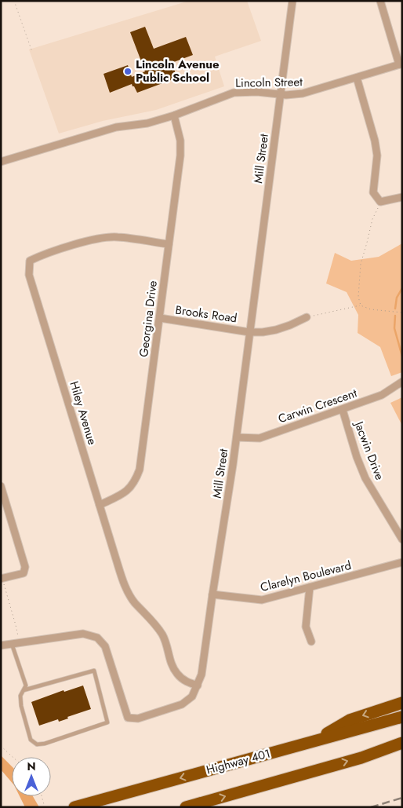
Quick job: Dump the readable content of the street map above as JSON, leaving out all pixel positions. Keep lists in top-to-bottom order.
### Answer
{
  "streets": {
    "highway": ["Highway 401"],
    "street": [
      "Lincoln Street",
      "Mill Street",
      "Brooks Road",
      "Georgina Drive",
      "Carwin Crescent",
      "Hiley Avenue",
      "Jacwin Drive",
      "Clarelyn Boulevard"
    ]
  },
  "crossings": [
    ["Lincoln Street", "Mill Street"],
    ["Lincoln Street", "Georgina Drive"],
    ["Mill Street", "Brooks Road"],
    ["Mill Street", "Carwin Crescent"],
    ["Mill Street", "Hiley Avenue"],
    ["Mill Street", "Clarelyn Boulevard"],
    ["Brooks Road", "Georgina Drive"],
    ["Georgina Drive", "Hiley Avenue"],
    ["Carwin Crescent", "Jacwin Drive"]
  ],
  "places": ["Lincoln Avenue Public School"],
  "north": "top"
}
